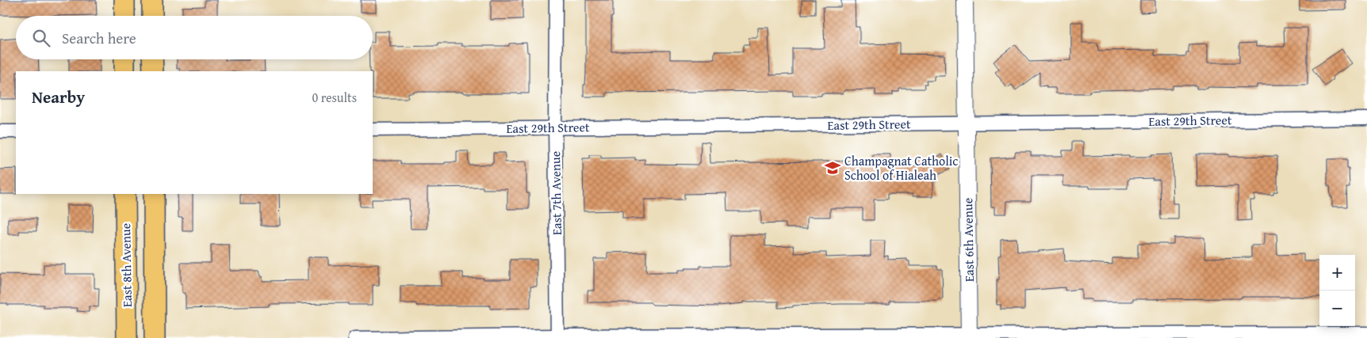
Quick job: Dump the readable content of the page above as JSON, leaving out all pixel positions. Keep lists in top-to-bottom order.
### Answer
{
  "streets": {
    "main road": ["East 8th Avenue"],
    "street": ["East 29th Street", "East 7th Avenue", "East 6th Avenue"]
  },
  "crossings": [
    ["East 29th Street", "East 7th Avenue"],
    ["East 29th Street", "East 6th Avenue"]
  ],
  "places": {
    "school or university": ["Champagnat Catholic School of Hialeah"]
  },
  "page": {
    "search": "Search here",
    "heading": ["Nearby", "0 results"],
    "map_buttons": ["+", "−"]
  }
}
